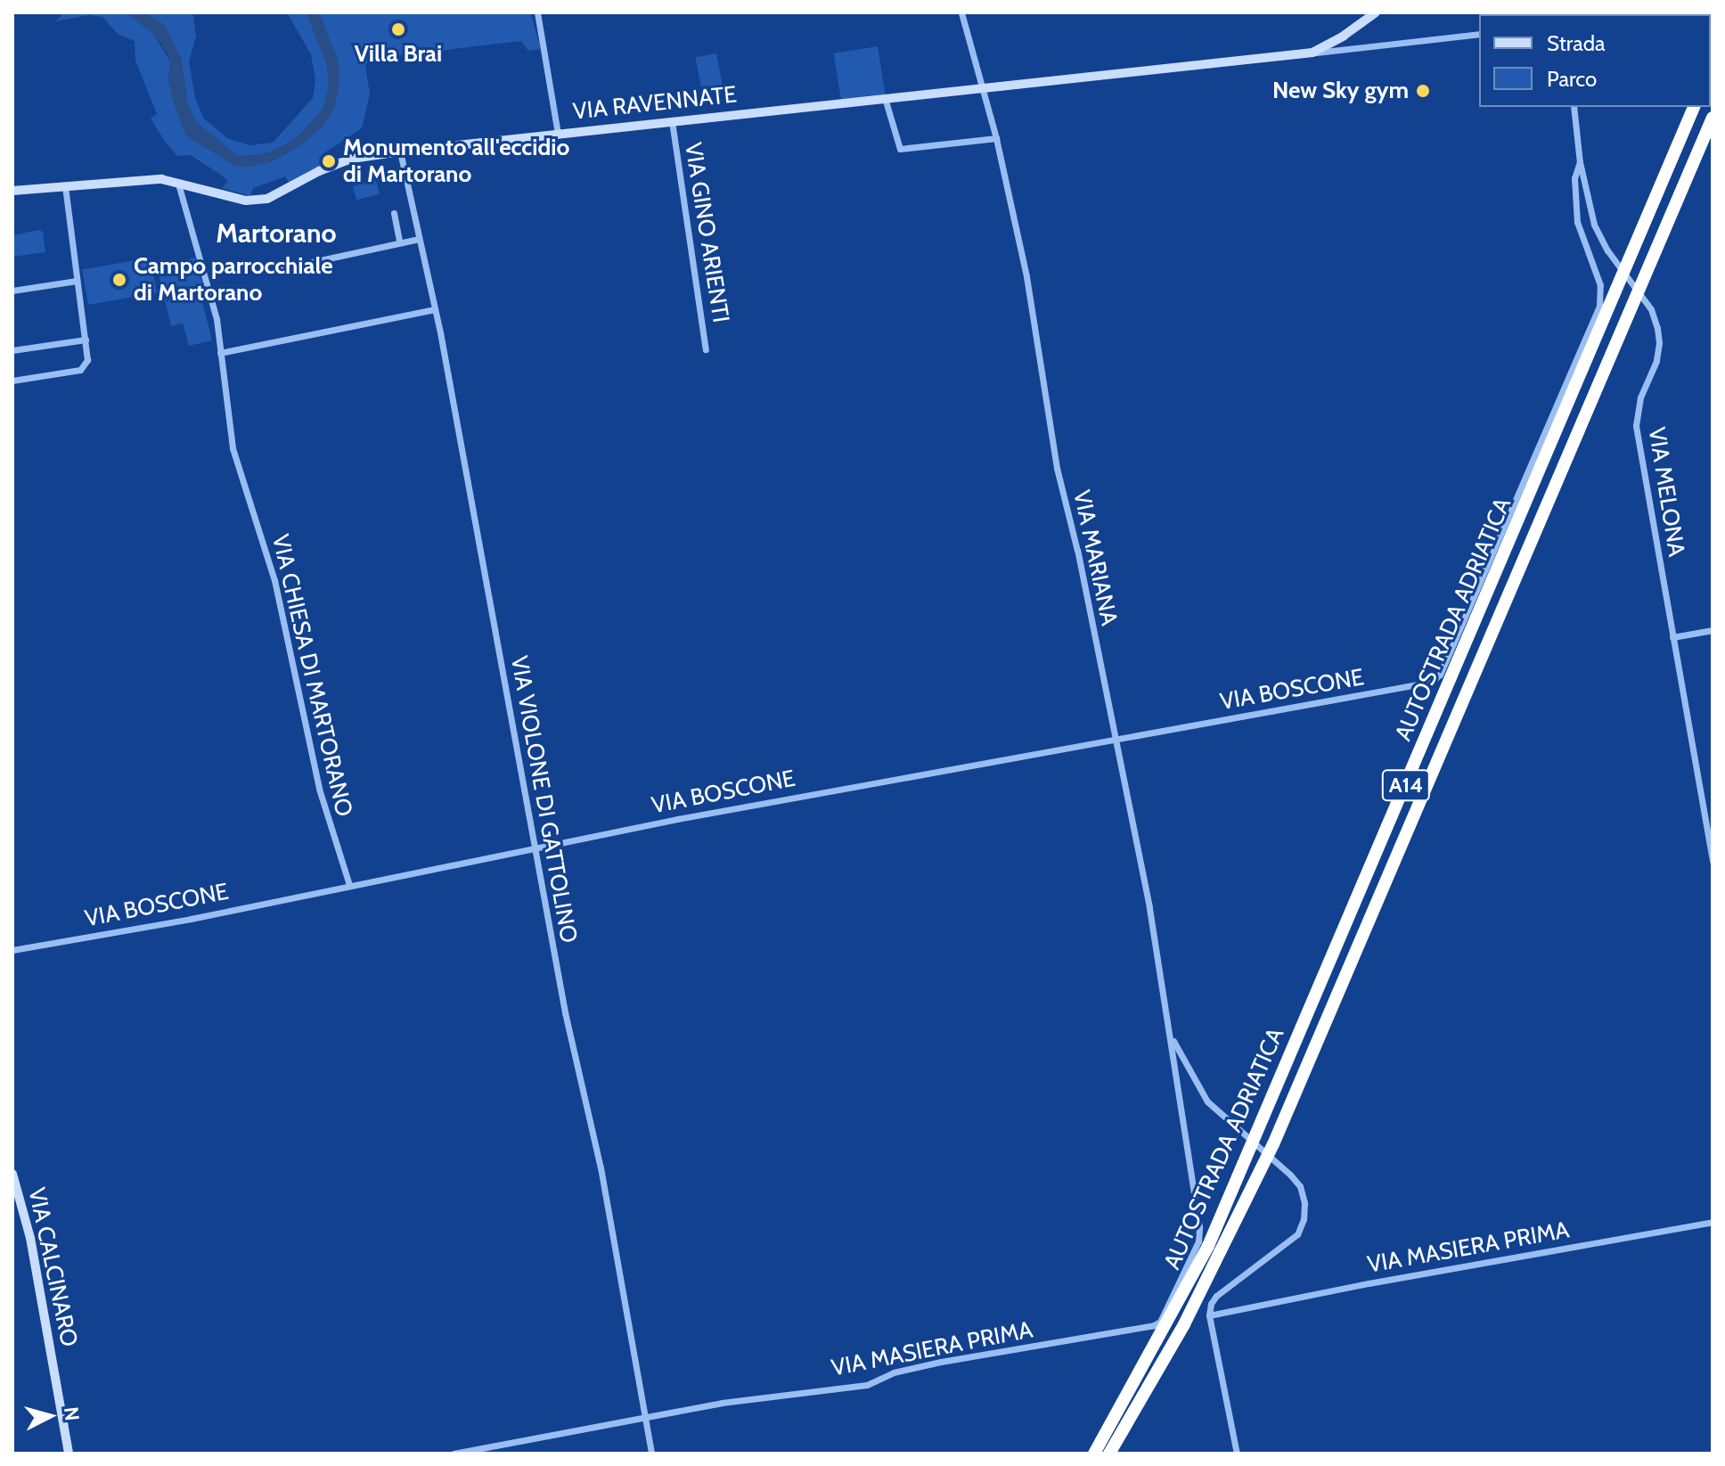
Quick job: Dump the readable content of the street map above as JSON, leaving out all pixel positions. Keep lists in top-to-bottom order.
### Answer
{
  "streets": {
    "highway": ["AUTOSTRADA ADRIATICA", "A14"],
    "main road": ["VIA RAVENNATE", "VIA CALCINARO"],
    "street": [
      "VIA GINO ARIENTI",
      "VIA MELONA",
      "VIA MARIANA",
      "VIA CHIESA DI MARTORANO",
      "VIA BOSCONE",
      "VIA VIOLONE DI GATTOLINO",
      "VIA MASIERA PRIMA"
    ]
  },
  "crossings": [
    ["VIA RAVENNATE", "VIA GINO ARIENTI"],
    ["VIA RAVENNATE", "VIA MARIANA"],
    ["VIA RAVENNATE", "VIA CHIESA DI MARTORANO"],
    ["VIA RAVENNATE", "VIA VIOLONE DI GATTOLINO"],
    ["VIA MELONA", "VIA BOSCONE"],
    ["VIA MARIANA", "VIA BOSCONE"],
    ["VIA MARIANA", "VIA MASIERA PRIMA"],
    ["VIA CHIESA DI MARTORANO", "VIA BOSCONE"],
    ["VIA BOSCONE", "VIA VIOLONE DI GATTOLINO"],
    ["VIA VIOLONE DI GATTOLINO", "VIA MASIERA PRIMA"]
  ],
  "districts": ["Martorano"],
  "places": [
    "Villa Brai",
    "New Sky gym",
    "Monumento all'eccidio di Martorano",
    "Campo parrocchiale di Martorano"
  ],
  "legend": ["Strada", "Parco"],
  "north": "right"
}
